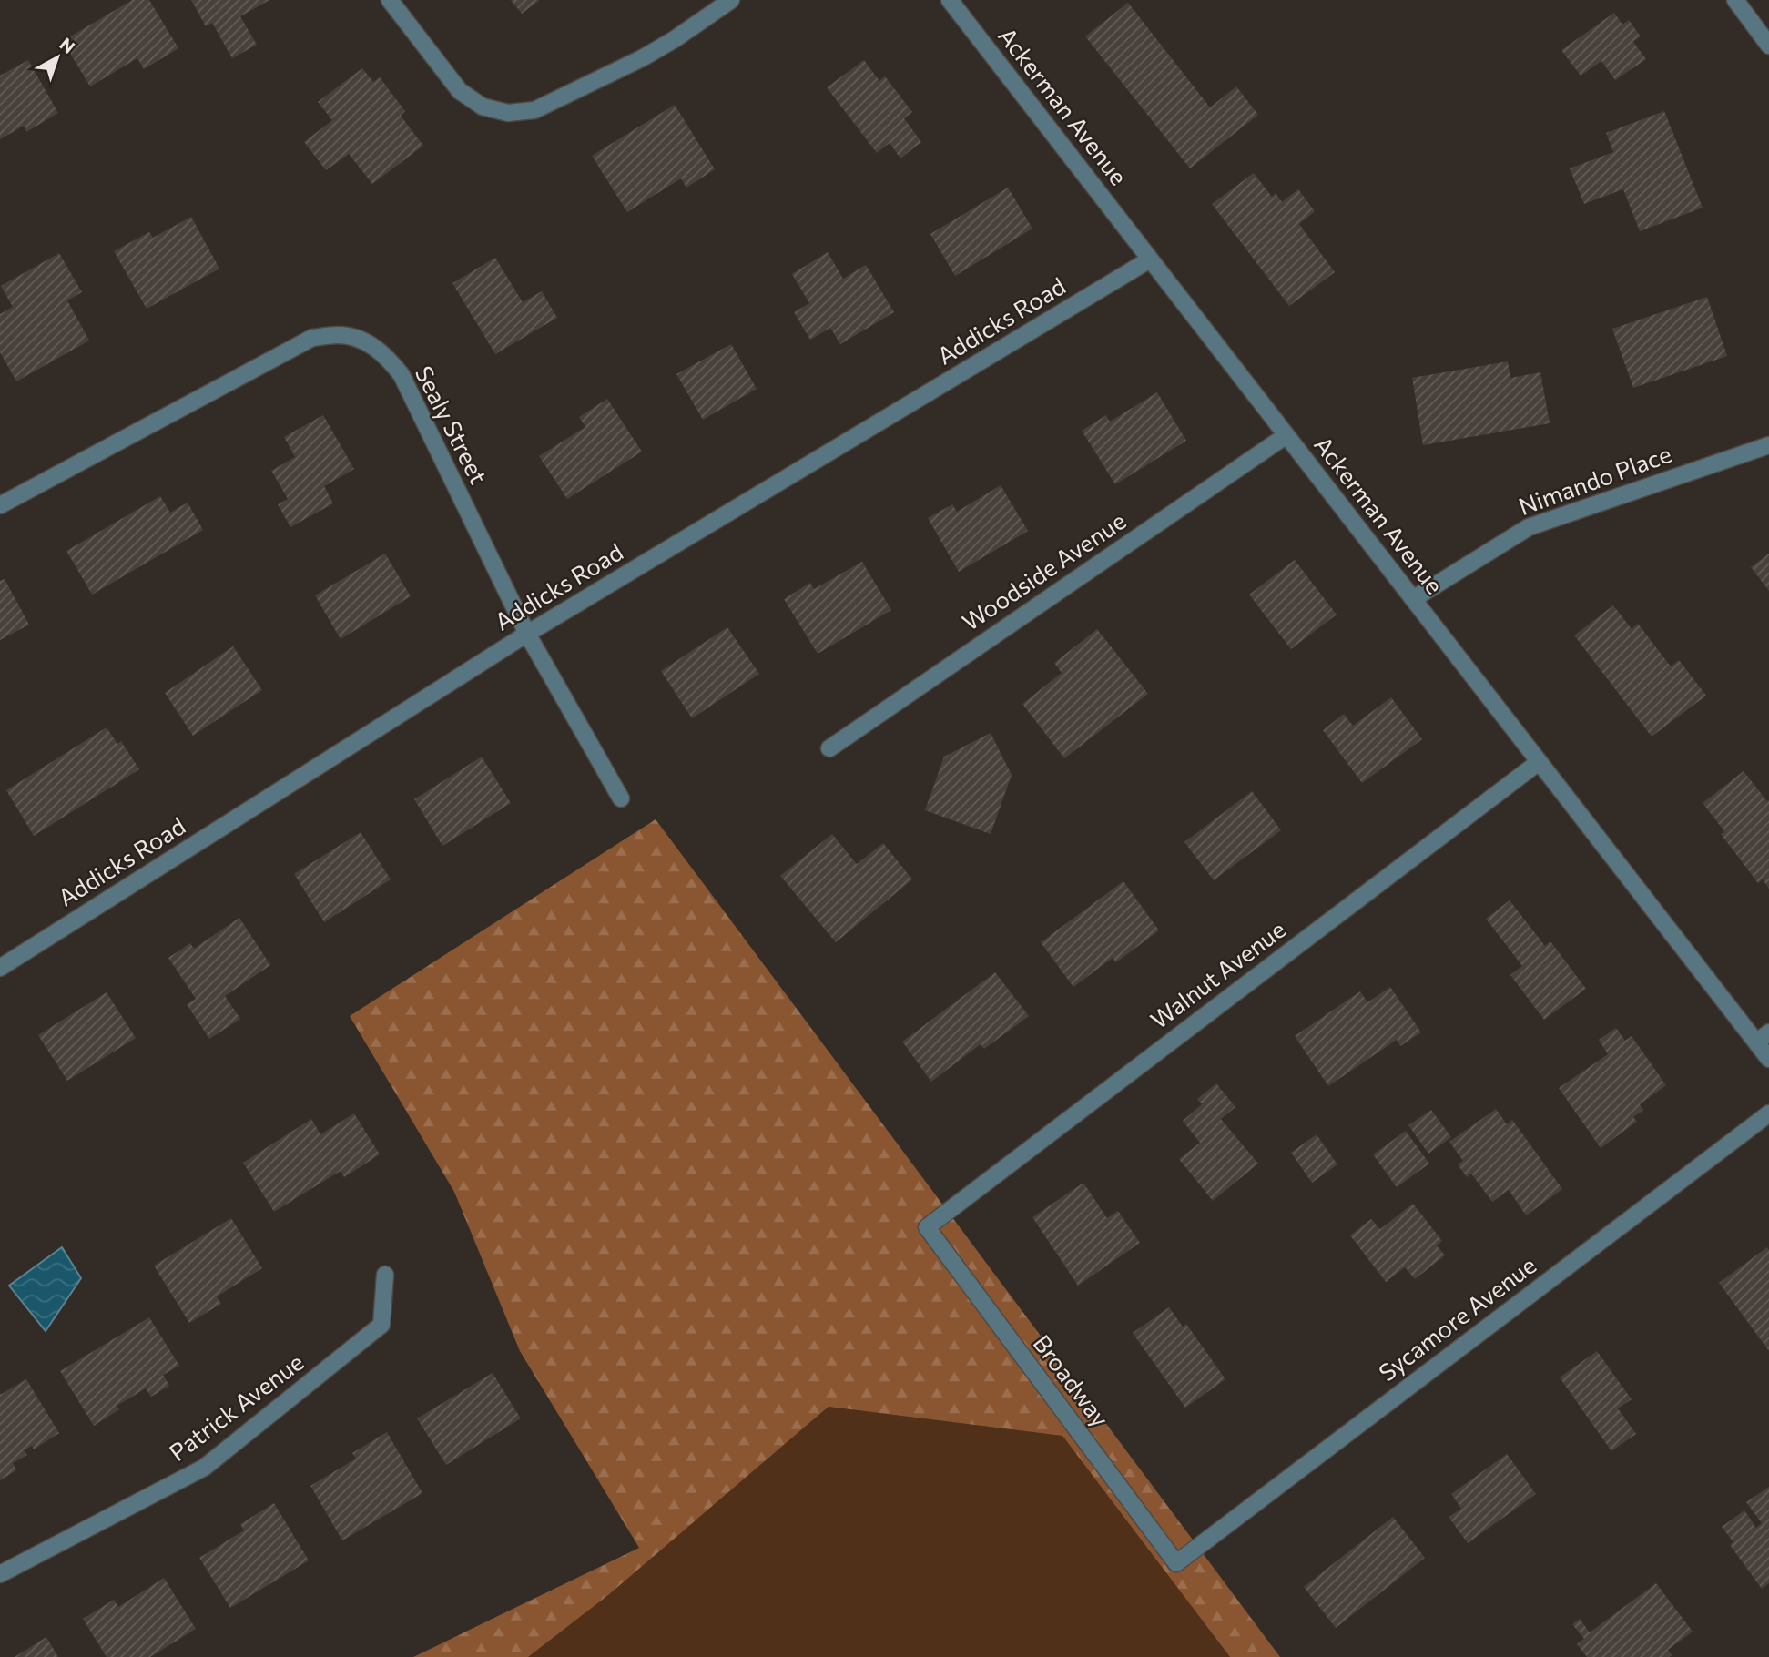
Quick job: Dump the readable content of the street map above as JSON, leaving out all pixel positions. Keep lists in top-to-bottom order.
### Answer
{
  "streets": {
    "street": [
      "Ackerman Avenue",
      "Addicks Road",
      "Sealy Street",
      "Nimando Place",
      "Woodside Avenue",
      "Walnut Avenue",
      "Sycamore Avenue",
      "Broadway",
      "Patrick Avenue"
    ]
  },
  "crossings": [
    ["Ackerman Avenue", "Addicks Road"],
    ["Ackerman Avenue", "Nimando Place"],
    ["Ackerman Avenue", "Woodside Avenue"],
    ["Ackerman Avenue", "Walnut Avenue"],
    ["Addicks Road", "Sealy Street"],
    ["Walnut Avenue", "Broadway"],
    ["Sycamore Avenue", "Broadway"]
  ],
  "north": "top right"
}
